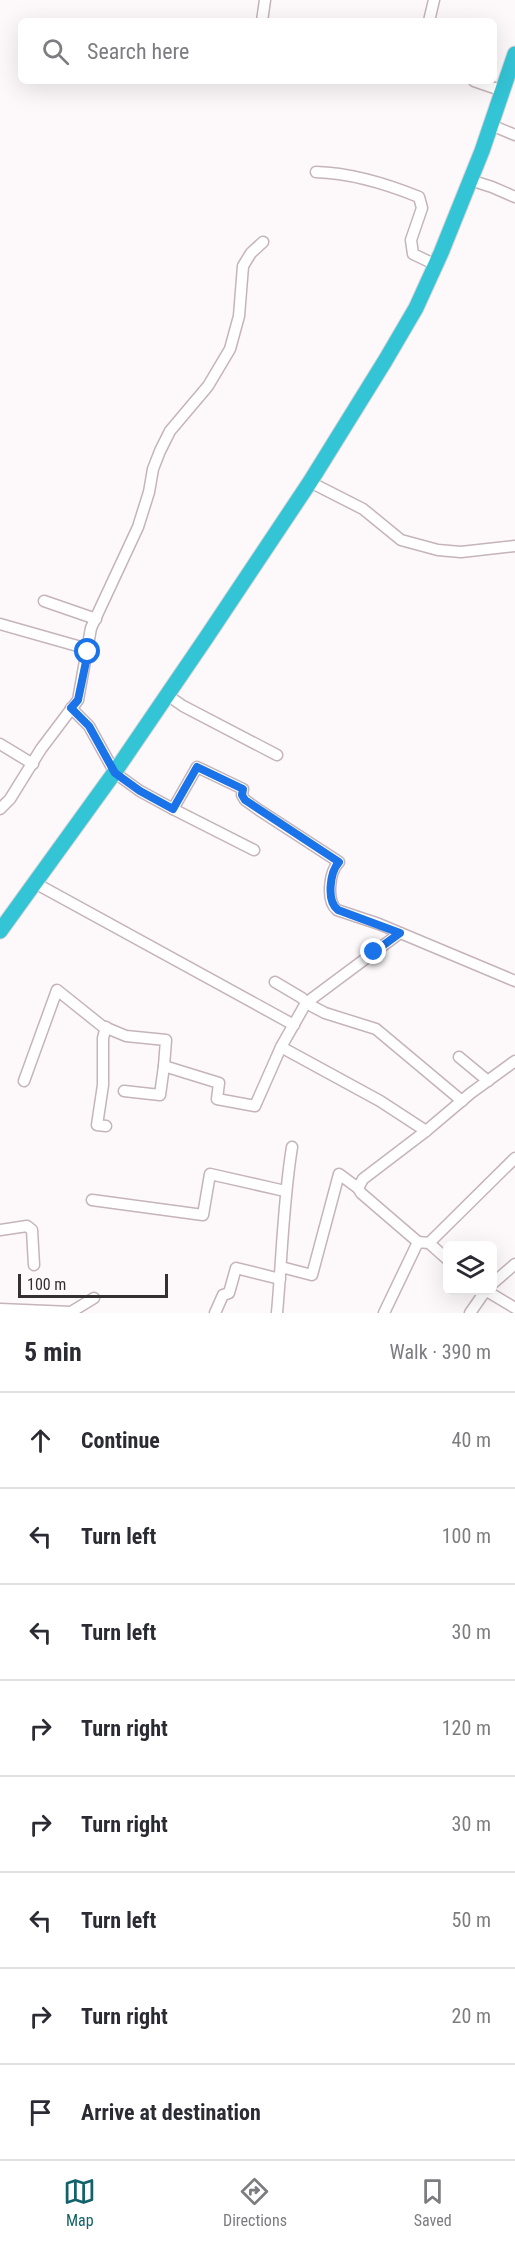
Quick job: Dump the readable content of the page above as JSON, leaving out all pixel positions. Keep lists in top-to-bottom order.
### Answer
{
  "scale_bar": "100 m",
  "page": {
    "search": "Search here",
    "scale": "100 m",
    "heading": ["5 min", "Walk · 390 m"],
    "list": [
      ["Continue", "40 m"],
      ["Turn left", "100 m"],
      ["Turn left", "30 m"],
      ["Turn right", "120 m"],
      ["Turn right", "30 m"],
      ["Turn left", "50 m"],
      ["Turn right", "20 m"],
      "Arrive at destination"
    ],
    "nav": ["Map", "Directions", "Saved"]
  }
}
